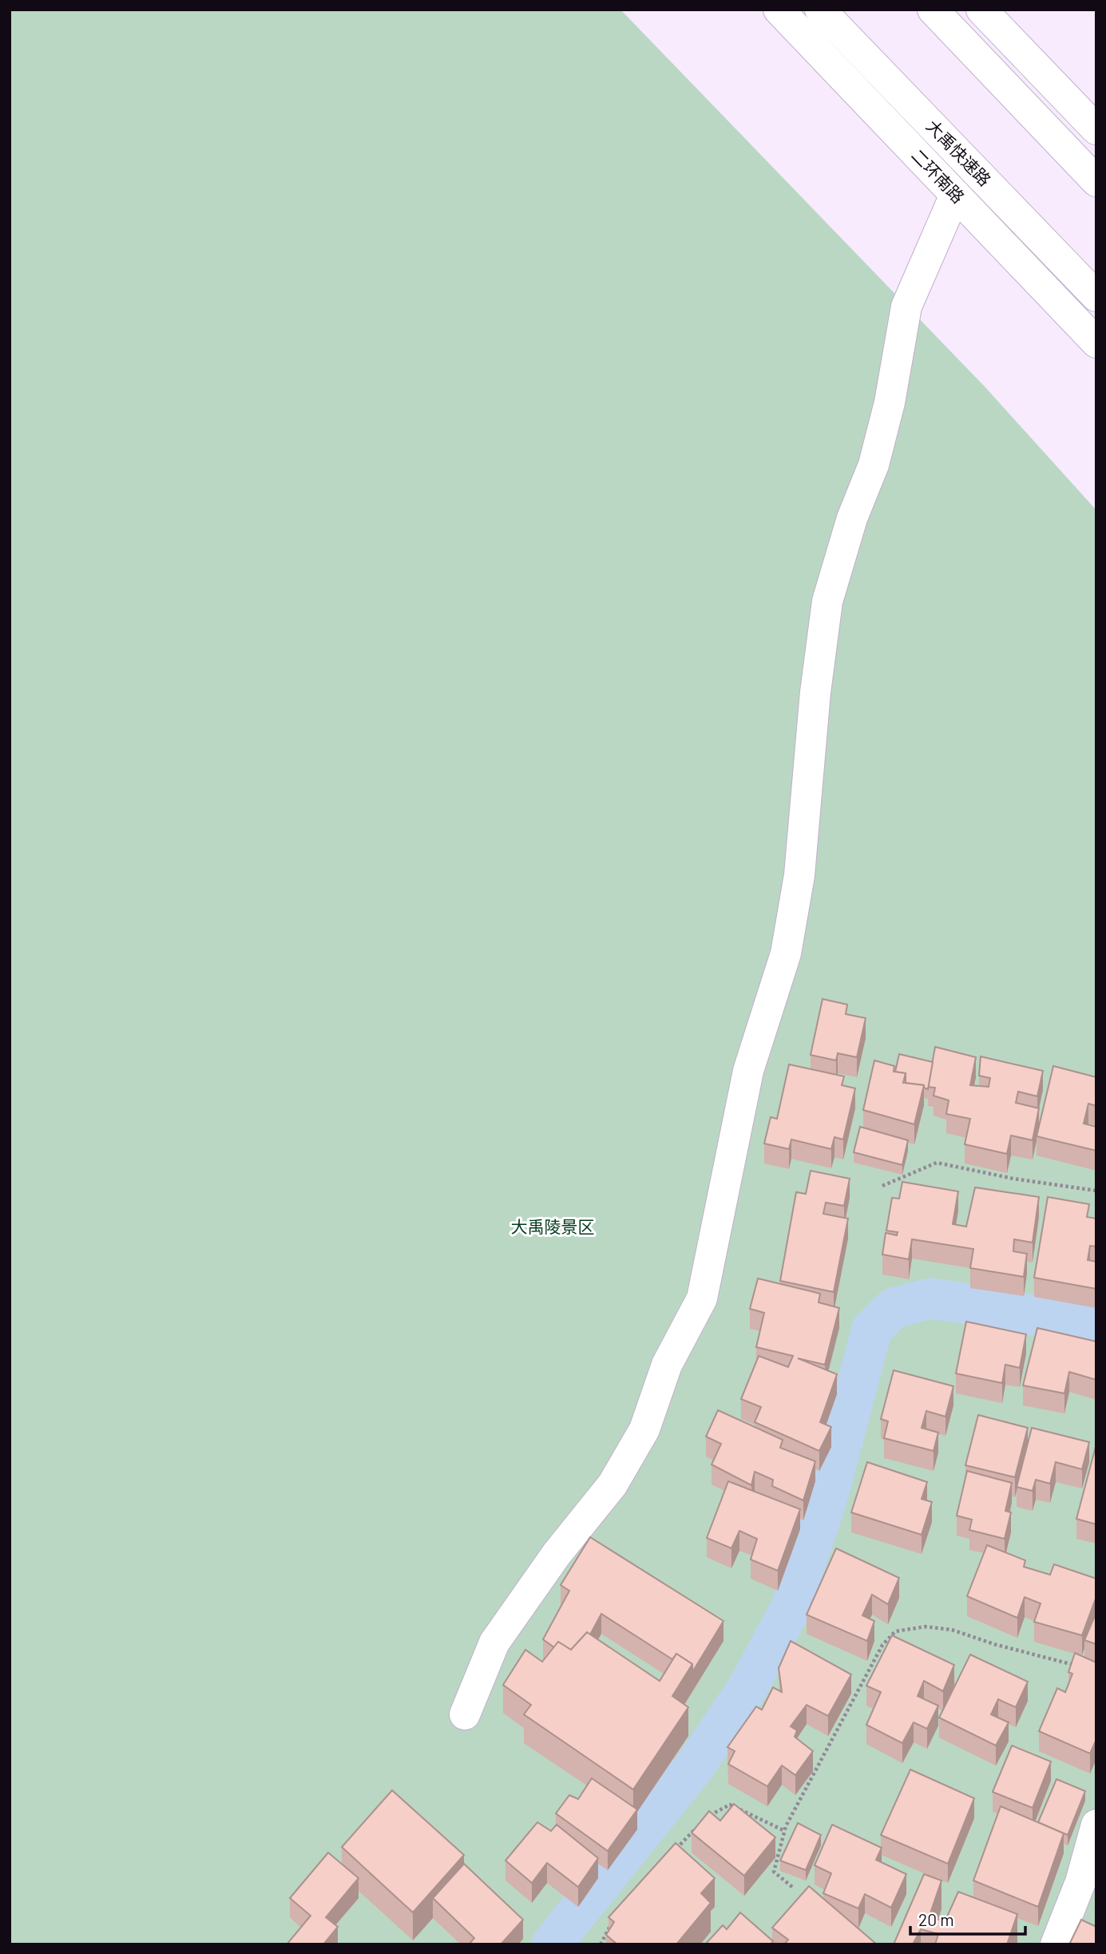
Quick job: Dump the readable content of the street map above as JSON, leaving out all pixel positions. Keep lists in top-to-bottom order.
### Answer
{
  "streets": {
    "main road": ["大禹快速路", "二环南路"]
  },
  "parks": ["大禹陵景区"],
  "scale_bar": "20 m"
}
